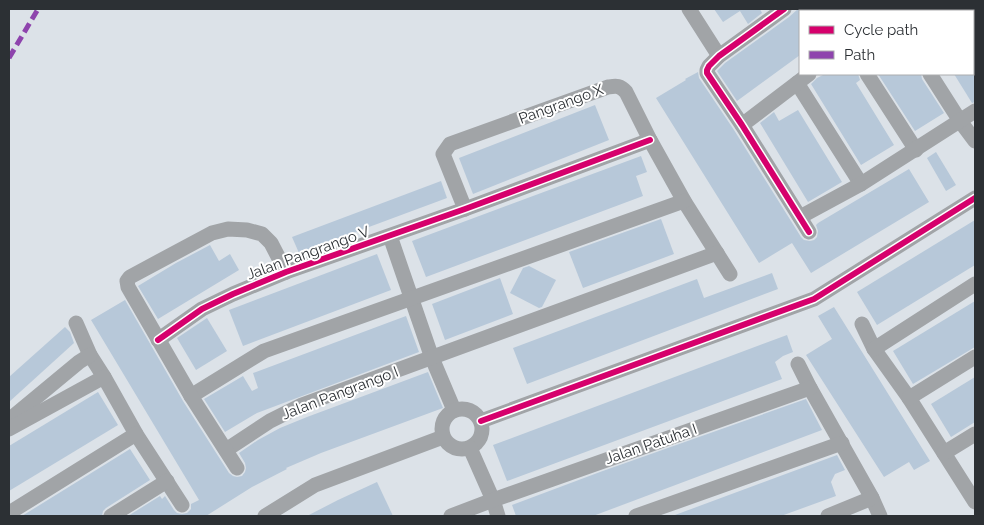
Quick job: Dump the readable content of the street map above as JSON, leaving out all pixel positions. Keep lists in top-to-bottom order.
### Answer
{
  "streets": {
    "street": [
      "Pangrango X",
      "Jalan Pangrango V",
      "Jalan Pangrango I",
      "Jalan Patuha I"
    ]
  },
  "crossings": [
    ["Pangrango X", "Jalan Pangrango V"],
    ["Pangrango X", "Jalan Pangrango I"]
  ],
  "legend": ["Cycle path", "Path"]
}
